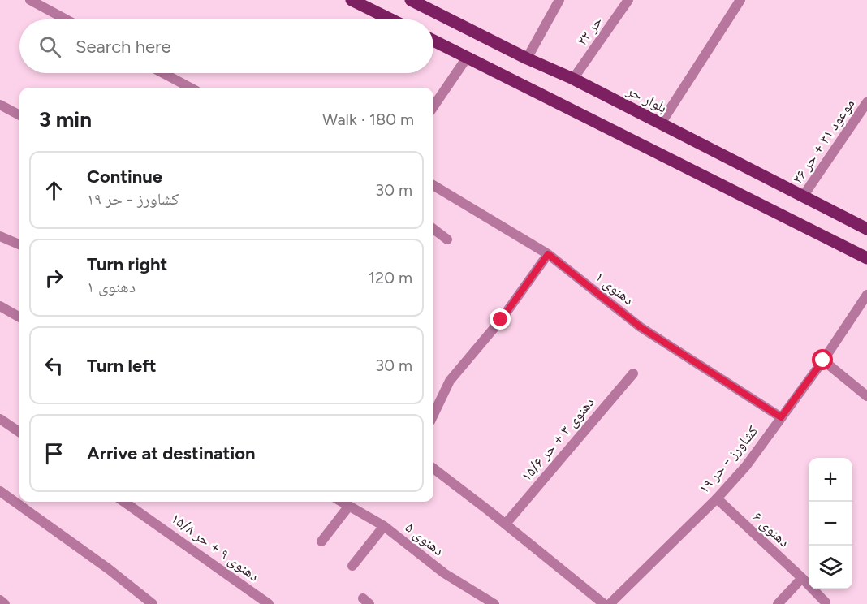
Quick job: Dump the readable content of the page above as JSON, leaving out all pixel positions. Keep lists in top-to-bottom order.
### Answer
{
  "streets": {
    "main road": ["بلوار حر"],
    "street": [
      "حر ۲۲",
      "موعود ۳۱ + حر ۲۶",
      "دهنوی ۱",
      "دهنوی ۳ + حر ۱۵/۶",
      "کشاورز - حر ۱۹",
      "دهنوی ۶",
      "دهنوی ۵",
      "دهنوی ۹ + حر ۱۵/۸"
    ]
  },
  "crossings": [
    ["حر ۲۲", "بلوار حر"],
    ["بلوار حر", "موعود ۳۱ + حر ۲۶"],
    ["دهنوی ۱", "کشاورز - حر ۱۹"],
    ["کشاورز - حر ۱۹", "دهنوی ۶"]
  ],
  "page": {
    "search": "Search here",
    "heading": ["3 min", "Walk · 180 m"],
    "list": [
      ["Continue", "کشاورز - حر ۱۹", "30 m"],
      ["Turn right", "دهنوی ۱", "120 m"],
      ["Turn left", "30 m"],
      "Arrive at destination"
    ],
    "map_buttons": ["+", "−"]
  }
}
